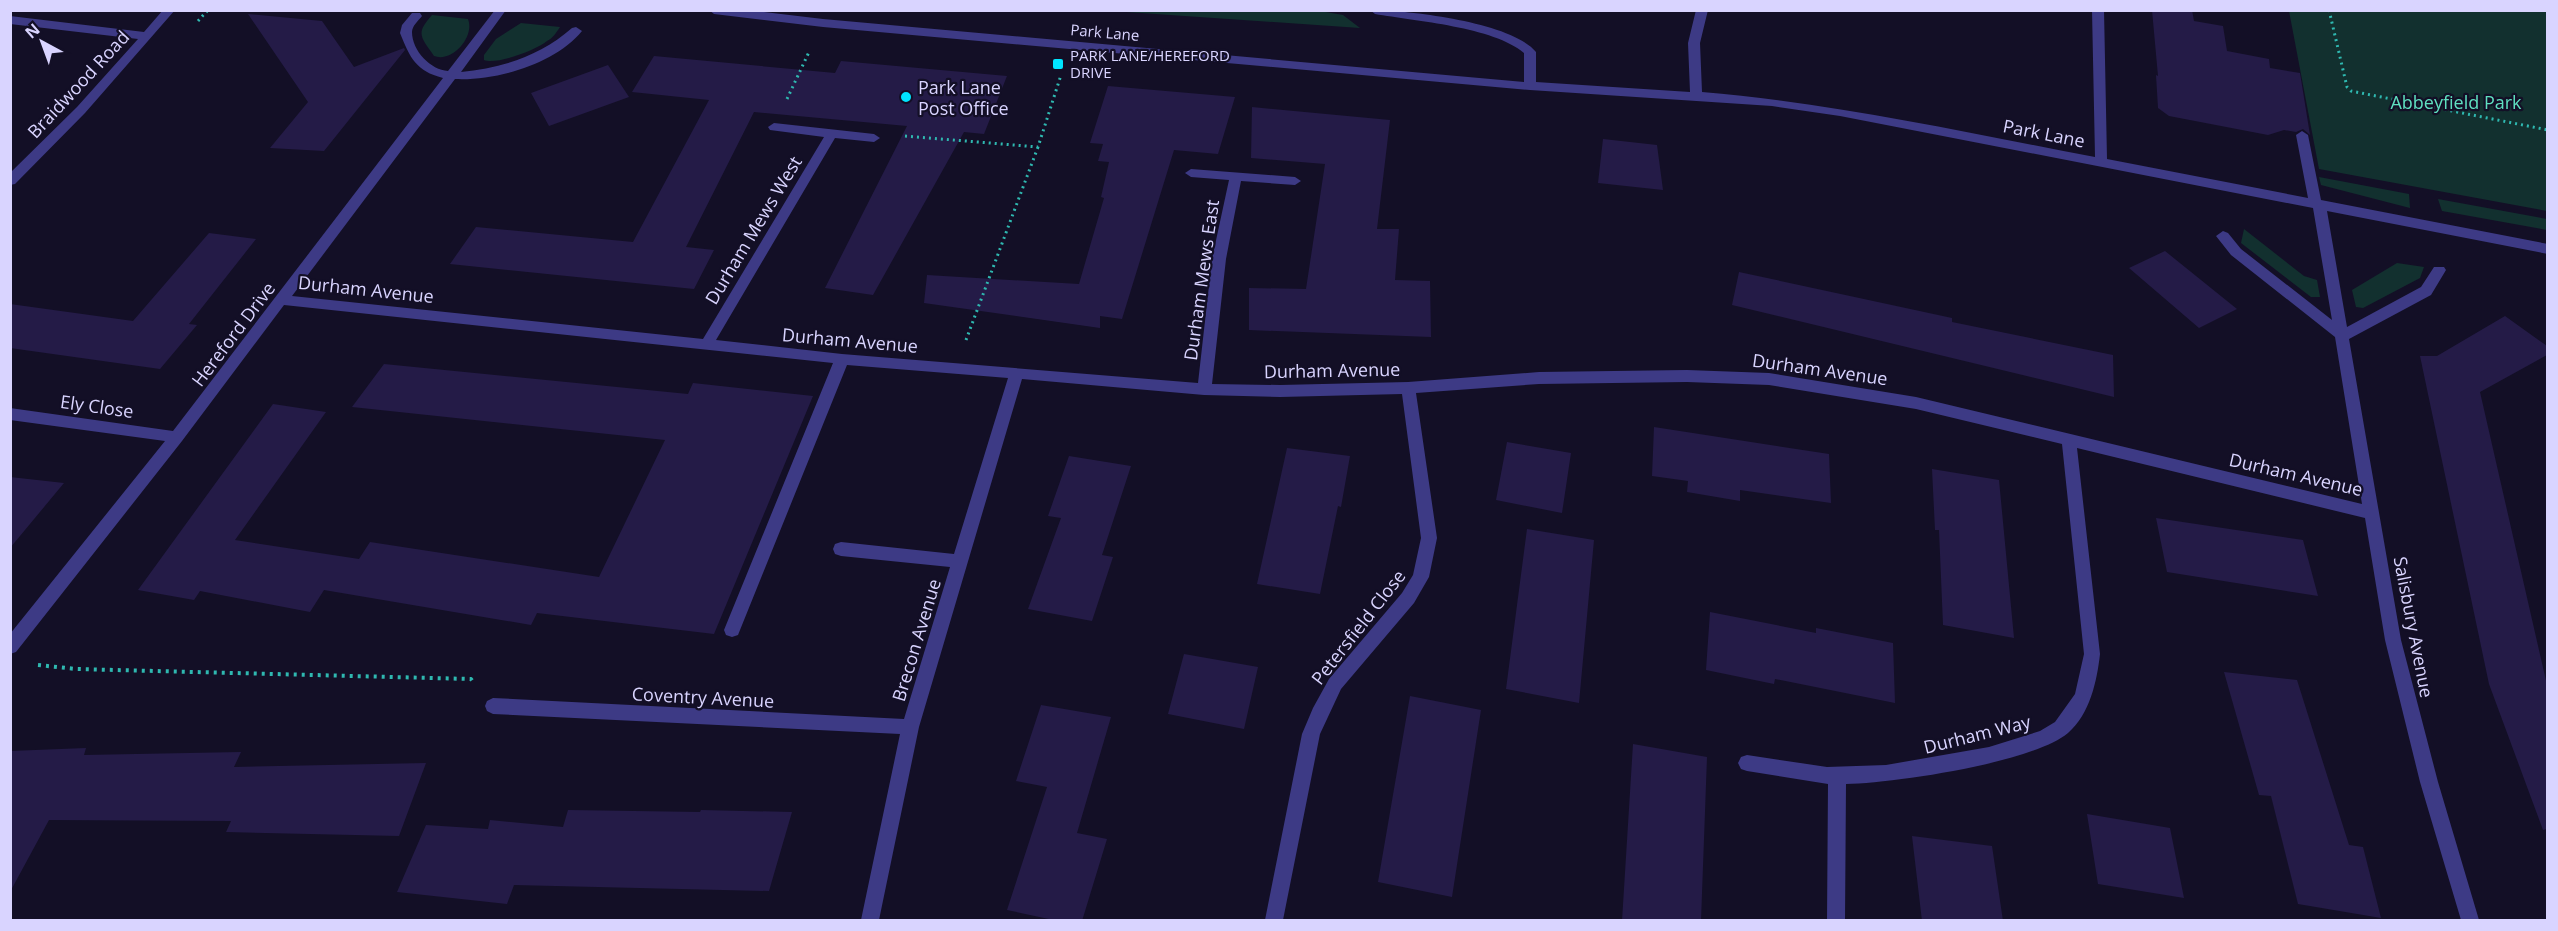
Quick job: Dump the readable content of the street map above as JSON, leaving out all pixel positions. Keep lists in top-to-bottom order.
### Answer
{
  "streets": {
    "street": [
      "Park Lane",
      "Braidwood Road",
      "Durham Mews West",
      "Durham Mews East",
      "Durham Avenue",
      "Hereford Drive",
      "Ely Close",
      "Petersfield Close",
      "Salisbury Avenue",
      "Brecon Avenue",
      "Coventry Avenue",
      "Durham Way"
    ]
  },
  "crossings": [
    ["Park Lane", "Salisbury Avenue"],
    ["Durham Mews West", "Durham Avenue"],
    ["Durham Mews East", "Durham Avenue"],
    ["Durham Avenue", "Hereford Drive"],
    ["Durham Avenue", "Petersfield Close"],
    ["Durham Avenue", "Salisbury Avenue"],
    ["Durham Avenue", "Brecon Avenue"],
    ["Durham Avenue", "Durham Way"],
    ["Hereford Drive", "Ely Close"],
    ["Brecon Avenue", "Coventry Avenue"]
  ],
  "parks": ["Abbeyfield Park"],
  "places": {
    "transit": ["PARK LANE/HEREFORD DRIVE"],
    "other": ["Park Lane Post Office"]
  },
  "north": "top left"
}
